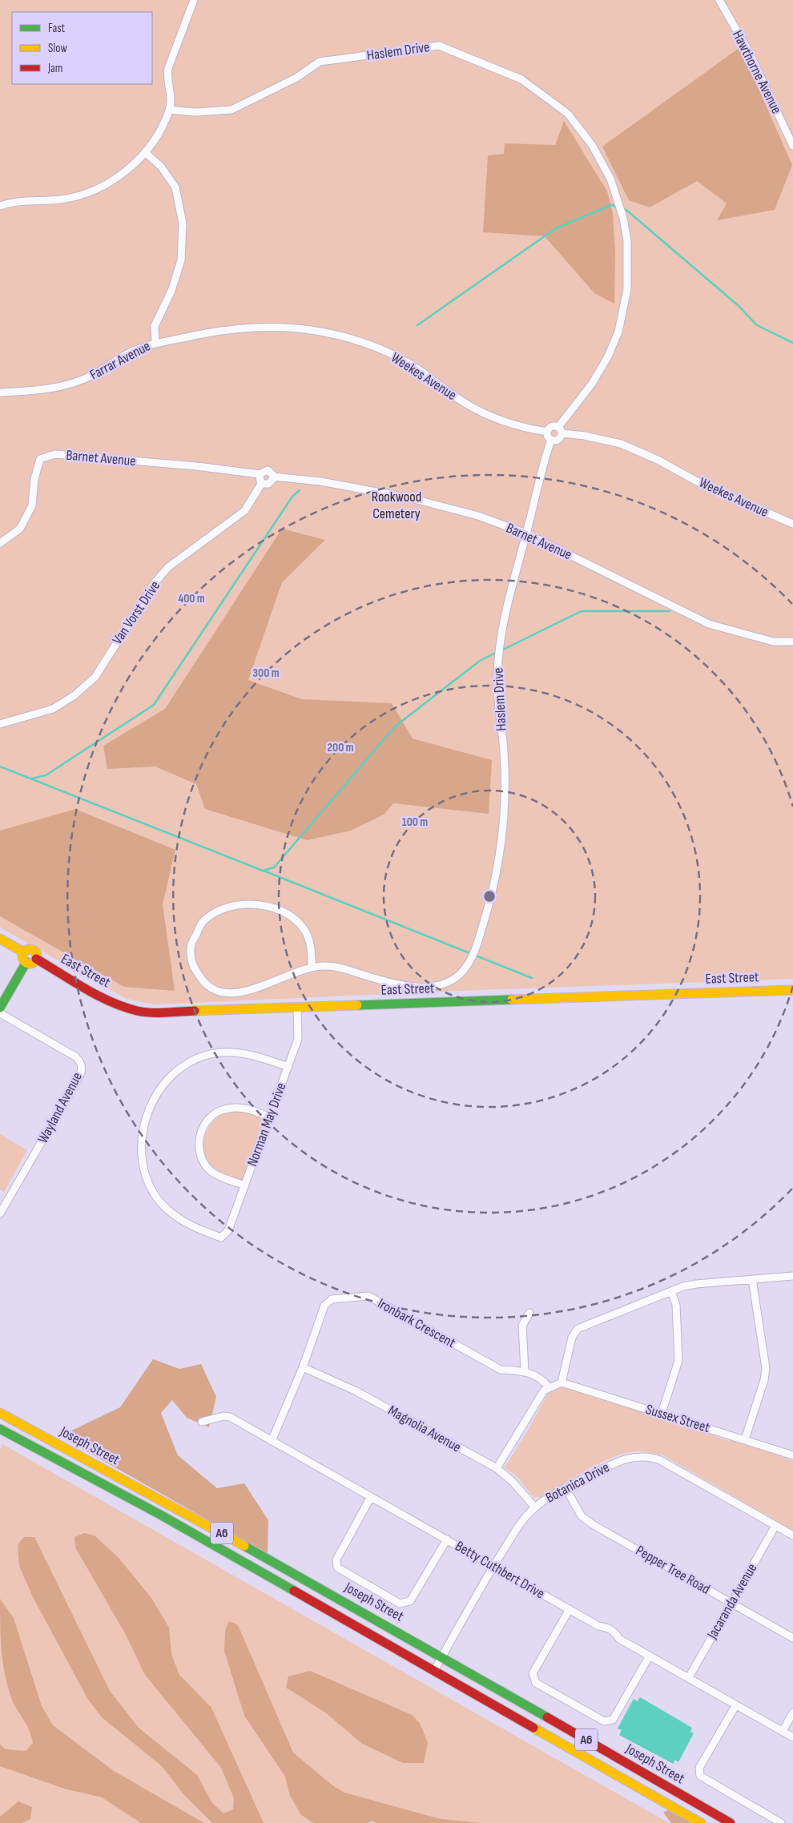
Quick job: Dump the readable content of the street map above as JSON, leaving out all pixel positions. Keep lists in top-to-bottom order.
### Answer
{
  "streets": {
    "main road": ["East Street", "Joseph Street", "A6"],
    "street": [
      "Haslem Drive",
      "Hawthorne Avenue",
      "Farrar Avenue",
      "Weekes Avenue",
      "Barnet Avenue",
      "Van Vorst Drive",
      "Wayland Avenue",
      "Norman May Drive",
      "Ironbark Crescent",
      "Sussex Street",
      "Magnolia Avenue",
      "Botanica Drive",
      "Betty Cuthbert Drive",
      "Pepper Tree Road",
      "Jacaranda Avenue"
    ]
  },
  "crossings": [
    ["Haslem Drive", "Weekes Avenue"],
    ["Haslem Drive", "Barnet Avenue"],
    ["Farrar Avenue", "Weekes Avenue"],
    ["Barnet Avenue", "Van Vorst Drive"],
    ["East Street", "Norman May Drive"],
    ["Ironbark Crescent", "Magnolia Avenue"],
    ["Ironbark Crescent", "Betty Cuthbert Drive"],
    ["Magnolia Avenue", "Botanica Drive"],
    ["Joseph Street", "Botanica Drive"],
    ["Botanica Drive", "Betty Cuthbert Drive"],
    ["Botanica Drive", "Pepper Tree Road"],
    ["Botanica Drive", "Jacaranda Avenue"],
    ["Betty Cuthbert Drive", "Jacaranda Avenue"],
    ["Pepper Tree Road", "Jacaranda Avenue"]
  ],
  "parks": ["Rookwood Cemetery"],
  "legend": ["Fast", "Slow", "Jam"],
  "rings": [
    "400 m",
    "300 m",
    "200 m",
    "100 m"
  ]
}
